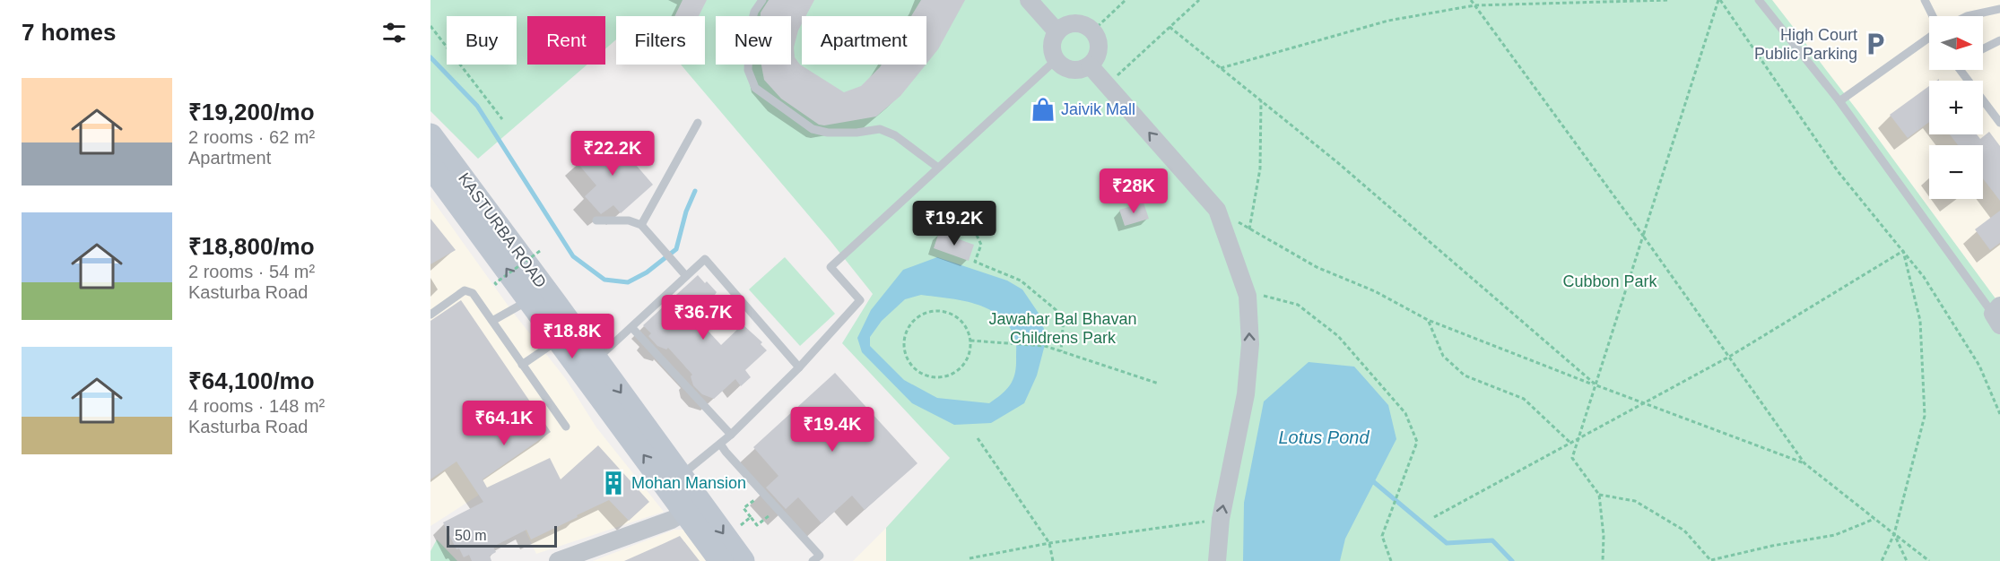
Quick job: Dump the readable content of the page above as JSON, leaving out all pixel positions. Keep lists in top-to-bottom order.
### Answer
{
  "streets": {
    "main road": ["KASTURBA ROAD"]
  },
  "water": ["Lotus Pond"],
  "parks": ["Cubbon Park", "Jawahar Bal Bhavan Childrens Park"],
  "places": {
    "parking": ["High Court Public Parking"],
    "shop": ["Jaivik Mall"],
    "building": ["Mohan Mansion"]
  },
  "scale_bar": "50 m",
  "north": "right",
  "page": {
    "heading": "7 homes",
    "map_buttons": ["+", "−"],
    "chip": [
      "Buy",
      "Rent",
      "Filters",
      "New",
      "Apartment"
    ],
    "list": [
      {
        "name": "₹19,200/mo",
        "note": "2 rooms · 62 m² · Apartment"
      },
      {
        "name": "₹18,800/mo",
        "note": "2 rooms · 54 m² · Kasturba Road"
      },
      {
        "name": "₹64,100/mo",
        "note": "4 rooms · 148 m² · Kasturba Road"
      }
    ],
    "price": [
      "₹22.2K",
      "₹28K",
      "₹19.2K",
      "₹36.7K",
      "₹18.8K",
      "₹64.1K",
      "₹19.4K"
    ],
    "scale": "50 m"
  }
}
